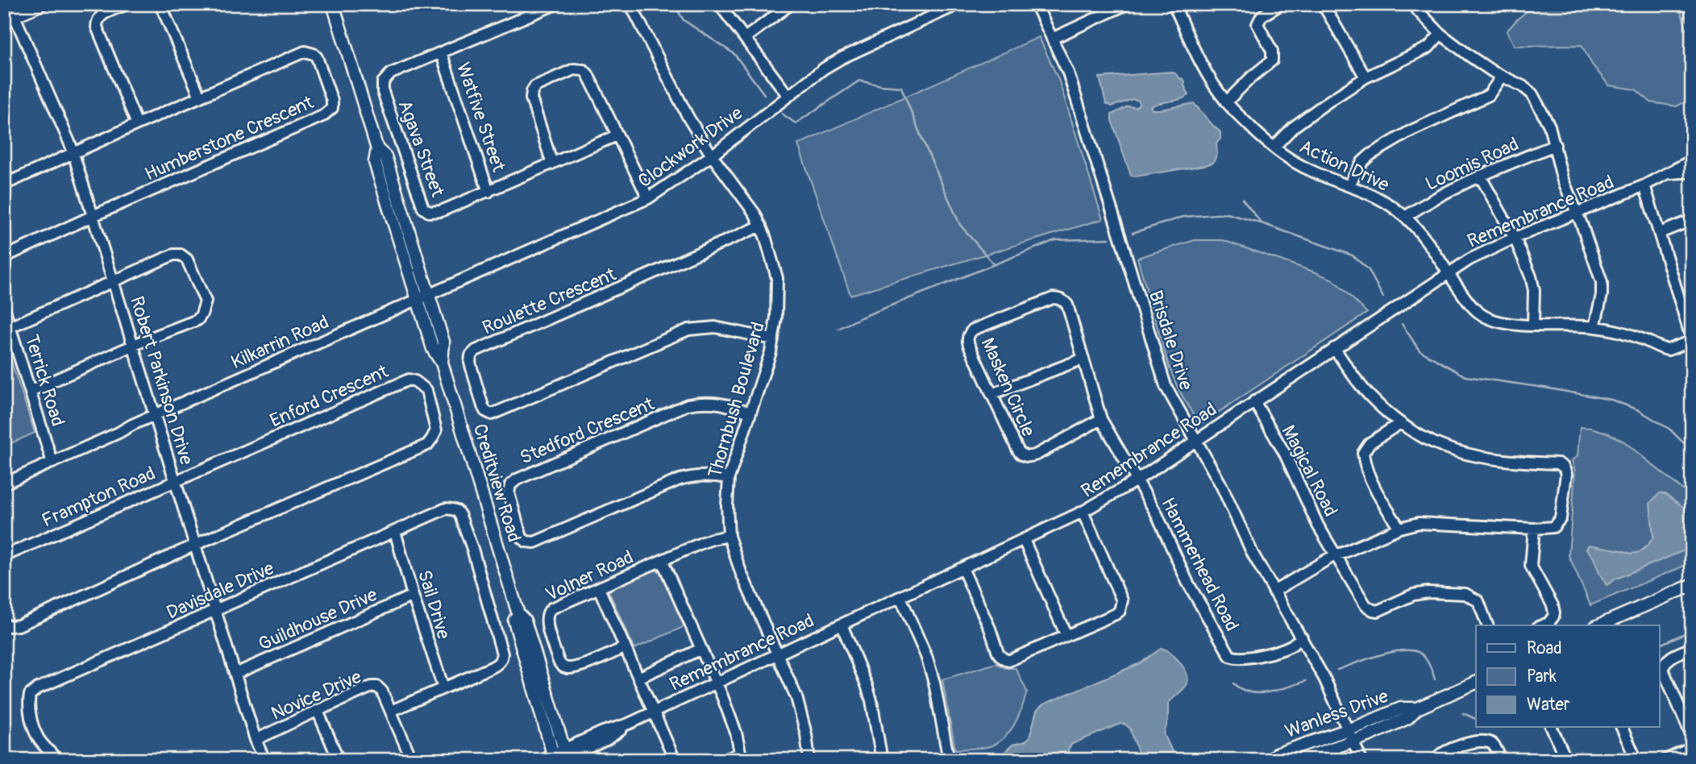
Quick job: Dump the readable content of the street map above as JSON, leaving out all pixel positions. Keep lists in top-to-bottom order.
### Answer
{
  "streets": {
    "main road": ["Creditview Road", "Wanless Drive"],
    "street": [
      "Watfive Street",
      "Humberstone Crescent",
      "Clockwork Drive",
      "Agava Street",
      "Loomis Road",
      "Action Drive",
      "Remembrance Road",
      "Roulette Crescent",
      "Brisdale Drive",
      "Kilkarrin Road",
      "Terrick Road",
      "Robert Parkinson Drive",
      "Masken Circle",
      "Enford Crescent",
      "Thornbush Boulevard",
      "Stedford Crescent",
      "Magical Road",
      "Frampton Road",
      "Hammerhead Road",
      "Volner Road",
      "Davisdale Drive",
      "Sail Drive",
      "Guildhouse Drive",
      "Novice Drive"
    ]
  },
  "crossings": [
    ["Watfive Street", "Agava Street"],
    ["Humberstone Crescent", "Robert Parkinson Drive"],
    ["Clockwork Drive", "Kilkarrin Road"],
    ["Clockwork Drive", "Thornbush Boulevard"],
    ["Clockwork Drive", "Creditview Road"],
    ["Loomis Road", "Action Drive"],
    ["Action Drive", "Remembrance Road"],
    ["Remembrance Road", "Brisdale Drive"],
    ["Remembrance Road", "Masken Circle"],
    ["Remembrance Road", "Thornbush Boulevard"],
    ["Remembrance Road", "Magical Road"],
    ["Remembrance Road", "Creditview Road"],
    ["Remembrance Road", "Hammerhead Road"],
    ["Roulette Crescent", "Thornbush Boulevard"],
    ["Brisdale Drive", "Hammerhead Road"],
    ["Brisdale Drive", "Wanless Drive"],
    ["Kilkarrin Road", "Terrick Road"],
    ["Kilkarrin Road", "Robert Parkinson Drive"],
    ["Kilkarrin Road", "Creditview Road"],
    ["Robert Parkinson Drive", "Enford Crescent"],
    ["Robert Parkinson Drive", "Frampton Road"],
    ["Robert Parkinson Drive", "Davisdale Drive"],
    ["Robert Parkinson Drive", "Guildhouse Drive"],
    ["Robert Parkinson Drive", "Novice Drive"],
    ["Masken Circle", "Hammerhead Road"],
    ["Enford Crescent", "Frampton Road"],
    ["Thornbush Boulevard", "Stedford Crescent"],
    ["Thornbush Boulevard", "Volner Road"],
    ["Davisdale Drive", "Sail Drive"],
    ["Sail Drive", "Guildhouse Drive"]
  ],
  "legend": ["Road", "Park", "Water"]
}
